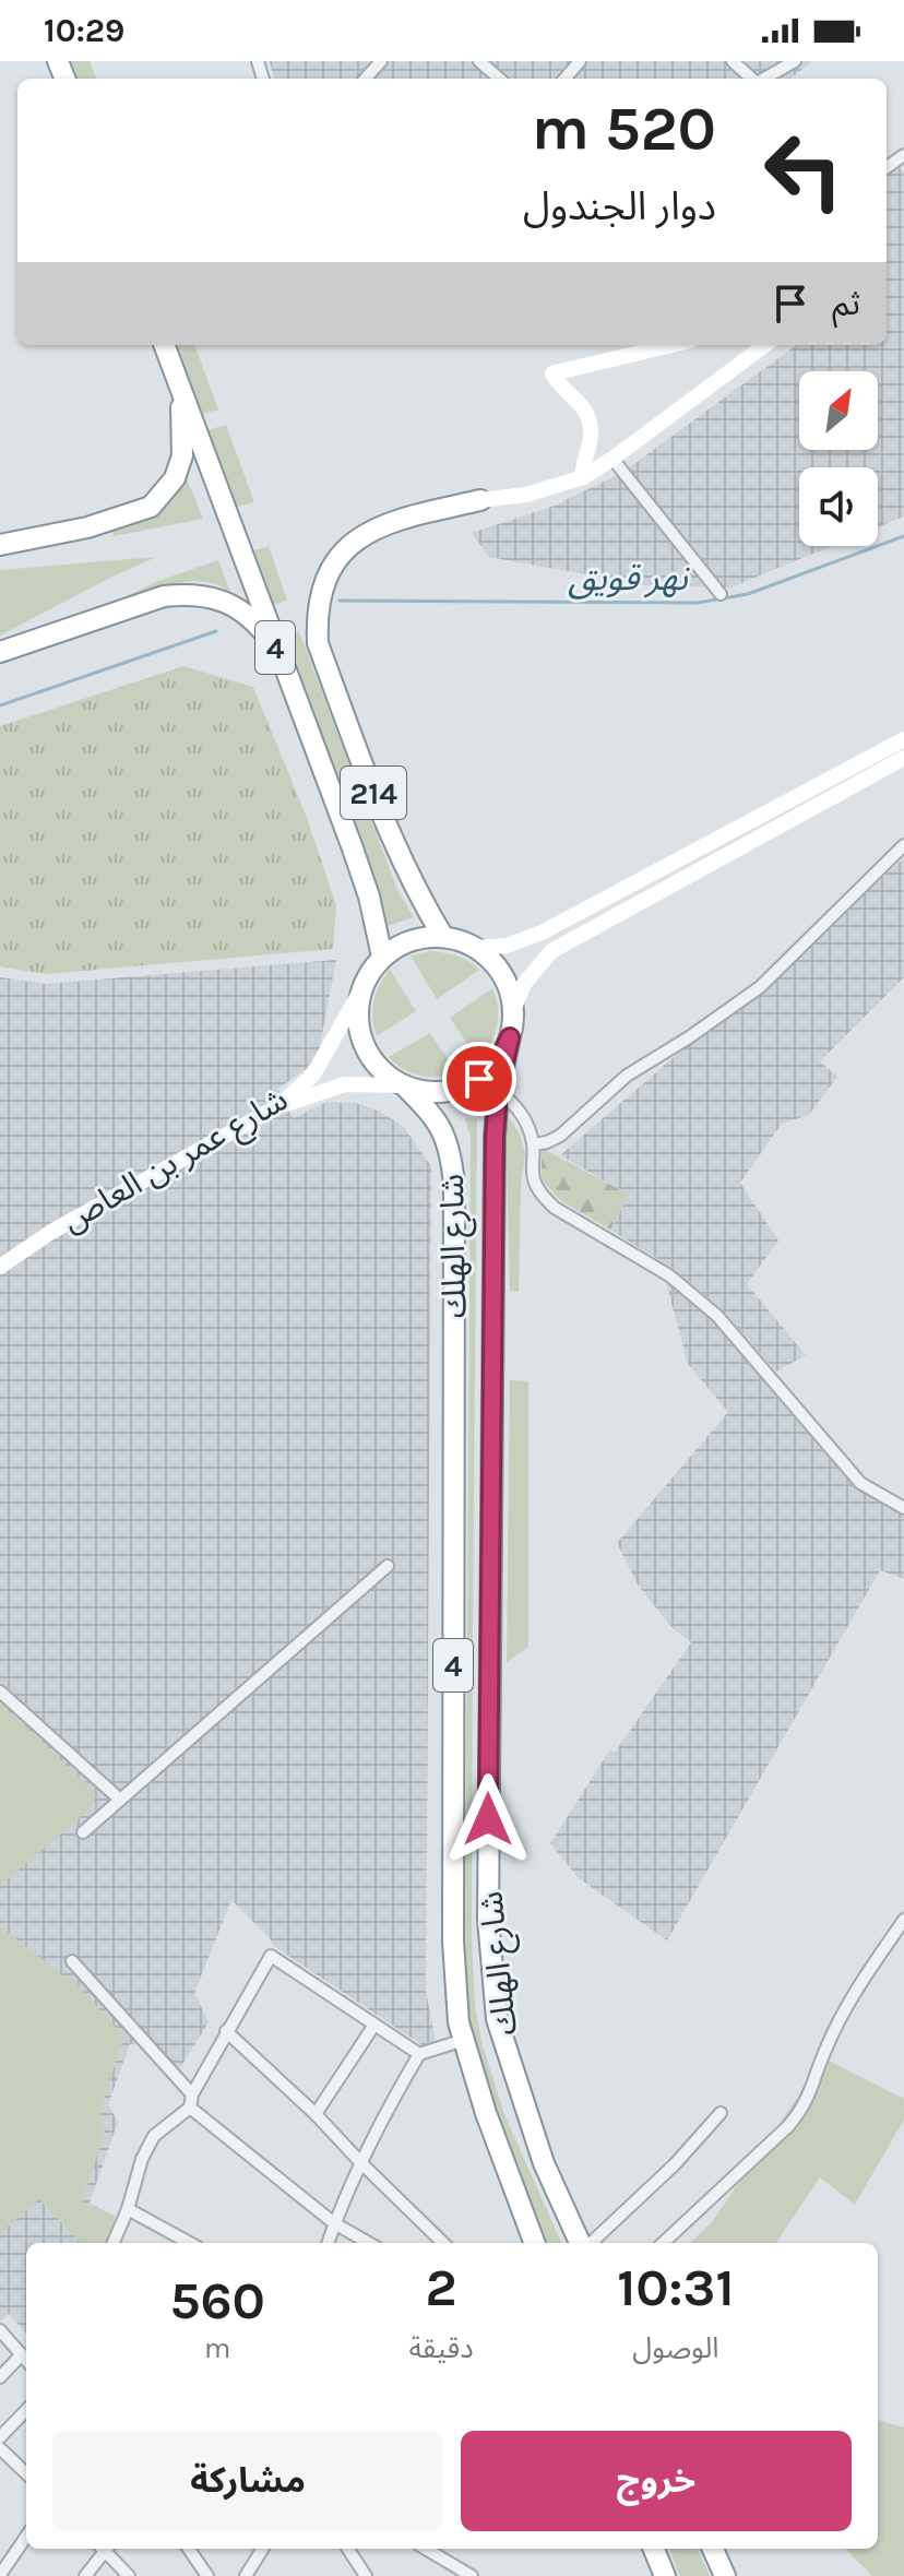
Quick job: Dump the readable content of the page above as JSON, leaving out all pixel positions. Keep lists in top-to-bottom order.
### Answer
{
  "streets": {
    "highway": ["4", "214", "شارع الهلك"],
    "main road": ["شارع عمر بن العاص"]
  },
  "crossings": [
    ["4", "214"],
    ["4", "شارع عمر بن العاص"],
    ["4", "شارع الهلك"],
    ["214", "شارع عمر بن العاص"],
    ["214", "شارع الهلك"],
    ["شارع عمر بن العاص", "شارع الهلك"]
  ],
  "water": ["نهر قويق"],
  "north": "top right",
  "page": {
    "status": "10:29",
    "turn": ["520 m", "دوار الجندول"],
    "then": "ثم",
    "eta": [
      "10:31",
      "الوصول",
      "2",
      "دقيقة",
      "560",
      "m"
    ],
    "buttons": ["خروج", "مشاركة"]
  }
}
